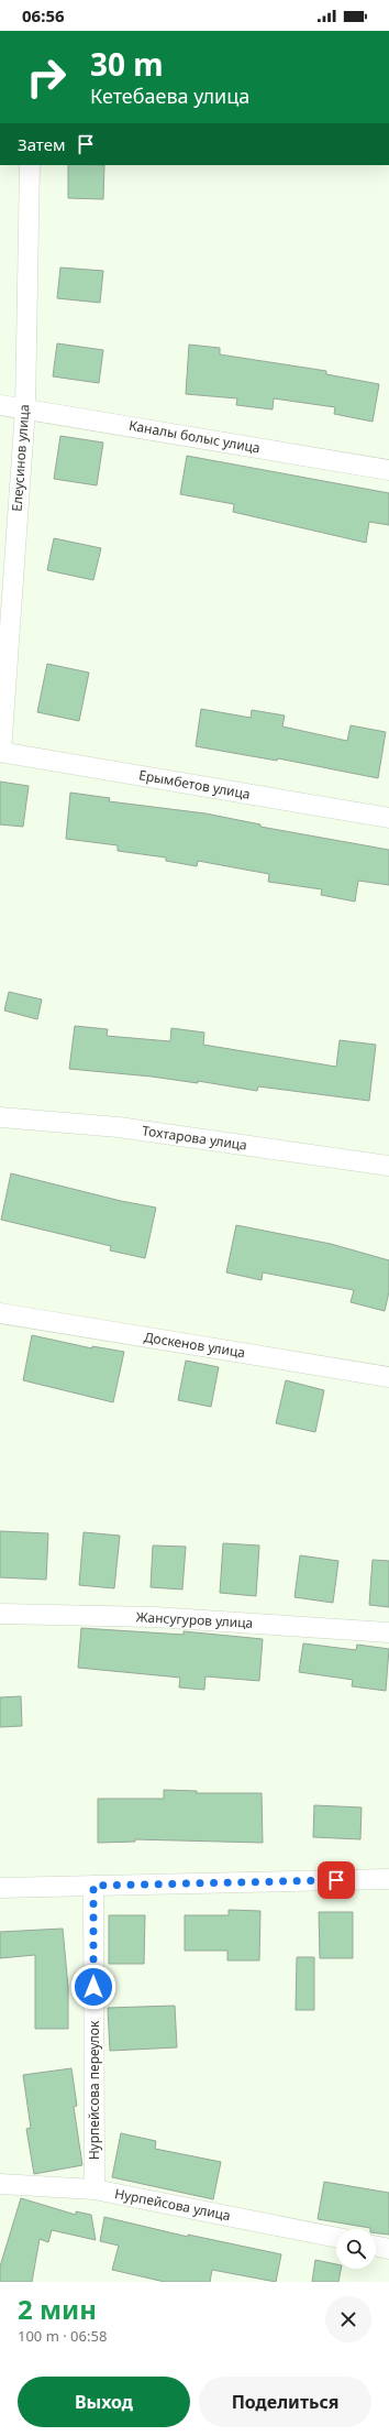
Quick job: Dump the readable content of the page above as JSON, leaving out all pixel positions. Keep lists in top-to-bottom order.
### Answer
{
  "streets": {
    "street": [
      "Каналы болыс улица",
      "Елеусинов улица",
      "Ерымбетов улица",
      "Тохтарова улица",
      "Доскенов улица",
      "Жансугуров улица",
      "Нурпейсова переулок",
      "Нурпейсова улица"
    ]
  },
  "crossings": [
    ["Каналы болыс улица", "Елеусинов улица"],
    ["Елеусинов улица", "Ерымбетов улица"],
    ["Нурпейсова переулок", "Нурпейсова улица"]
  ],
  "page": {
    "status": "06:56",
    "turn": ["30 m", "Кетебаева улица"],
    "then": "Затем",
    "heading": ["2 мин", "100 m · 06:58"],
    "buttons": ["Выход", "Поделиться"]
  }
}
